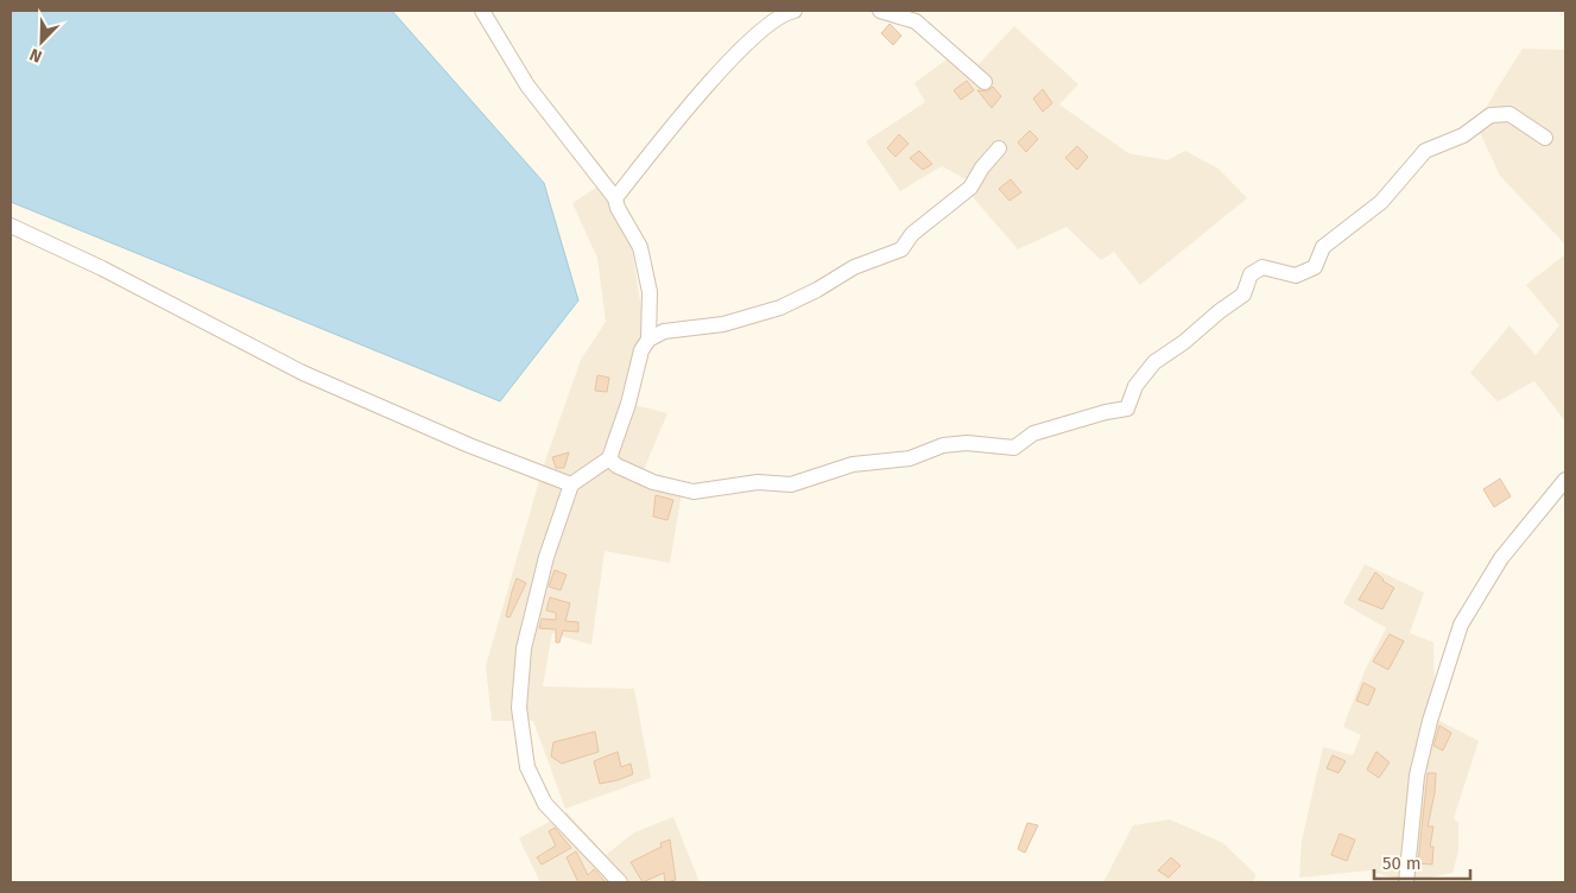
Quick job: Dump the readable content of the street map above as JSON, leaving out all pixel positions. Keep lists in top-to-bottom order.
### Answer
{
  "scale_bar": "50 m",
  "north": "bottom left"
}
